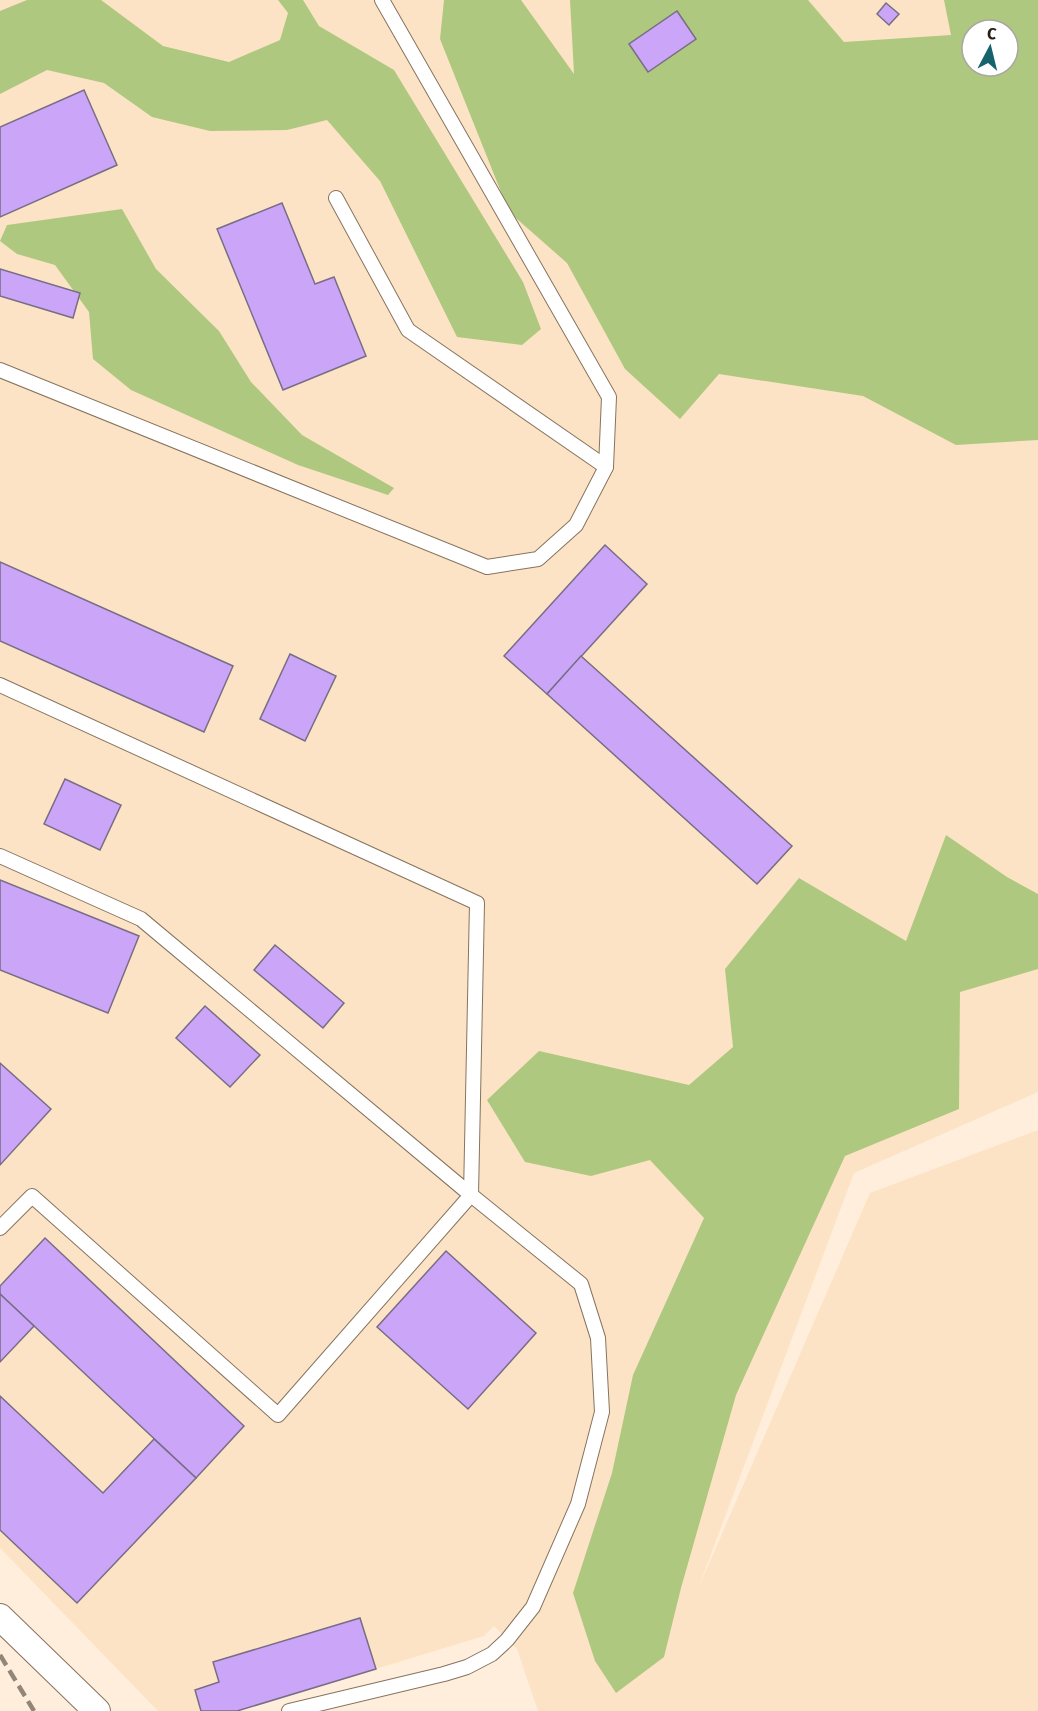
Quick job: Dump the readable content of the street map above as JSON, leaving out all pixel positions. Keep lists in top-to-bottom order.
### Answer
{
  "north": "top"
}
